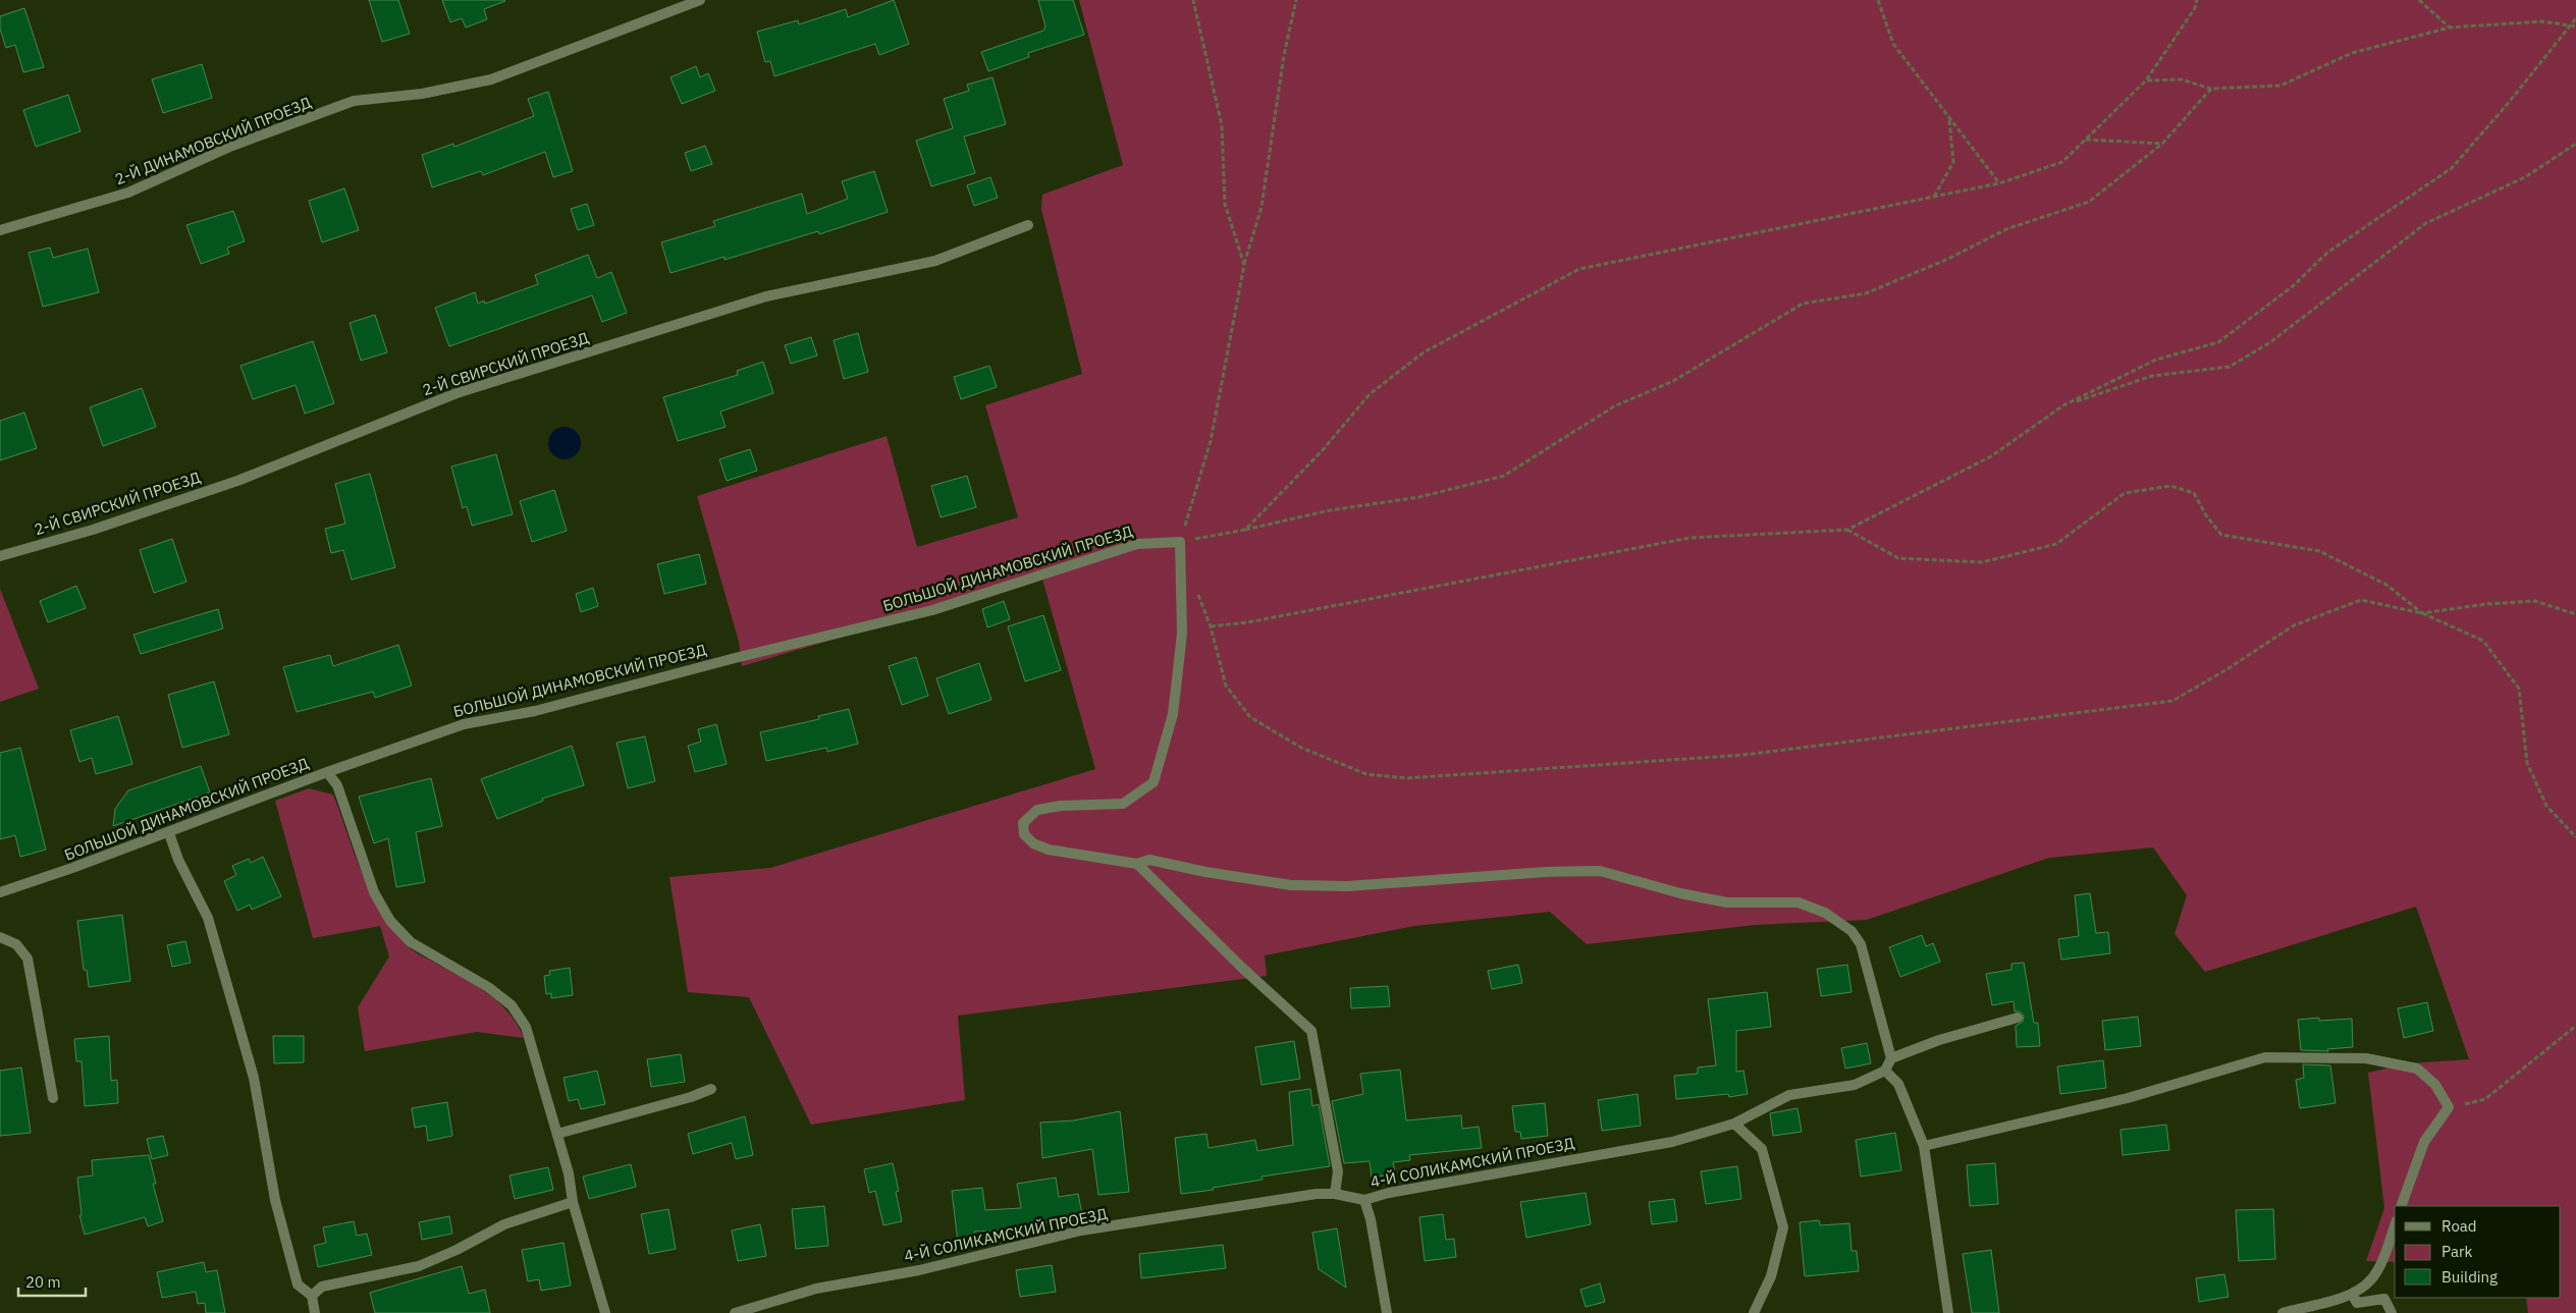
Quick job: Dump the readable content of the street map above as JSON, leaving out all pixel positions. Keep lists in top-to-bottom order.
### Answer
{
  "streets": {
    "street": [
      "2-Й ДИНАМОВСКИЙ ПРОЕЗД",
      "2-Й СВИРСКИЙ ПРОЕЗД",
      "БОЛЬШОЙ ДИНАМОВСКИЙ ПРОЕЗД",
      "4-Й СОЛИКАМСКИЙ ПРОЕЗД"
    ]
  },
  "legend": ["Road", "Park", "Building"],
  "scale_bar": "20 m"
}
